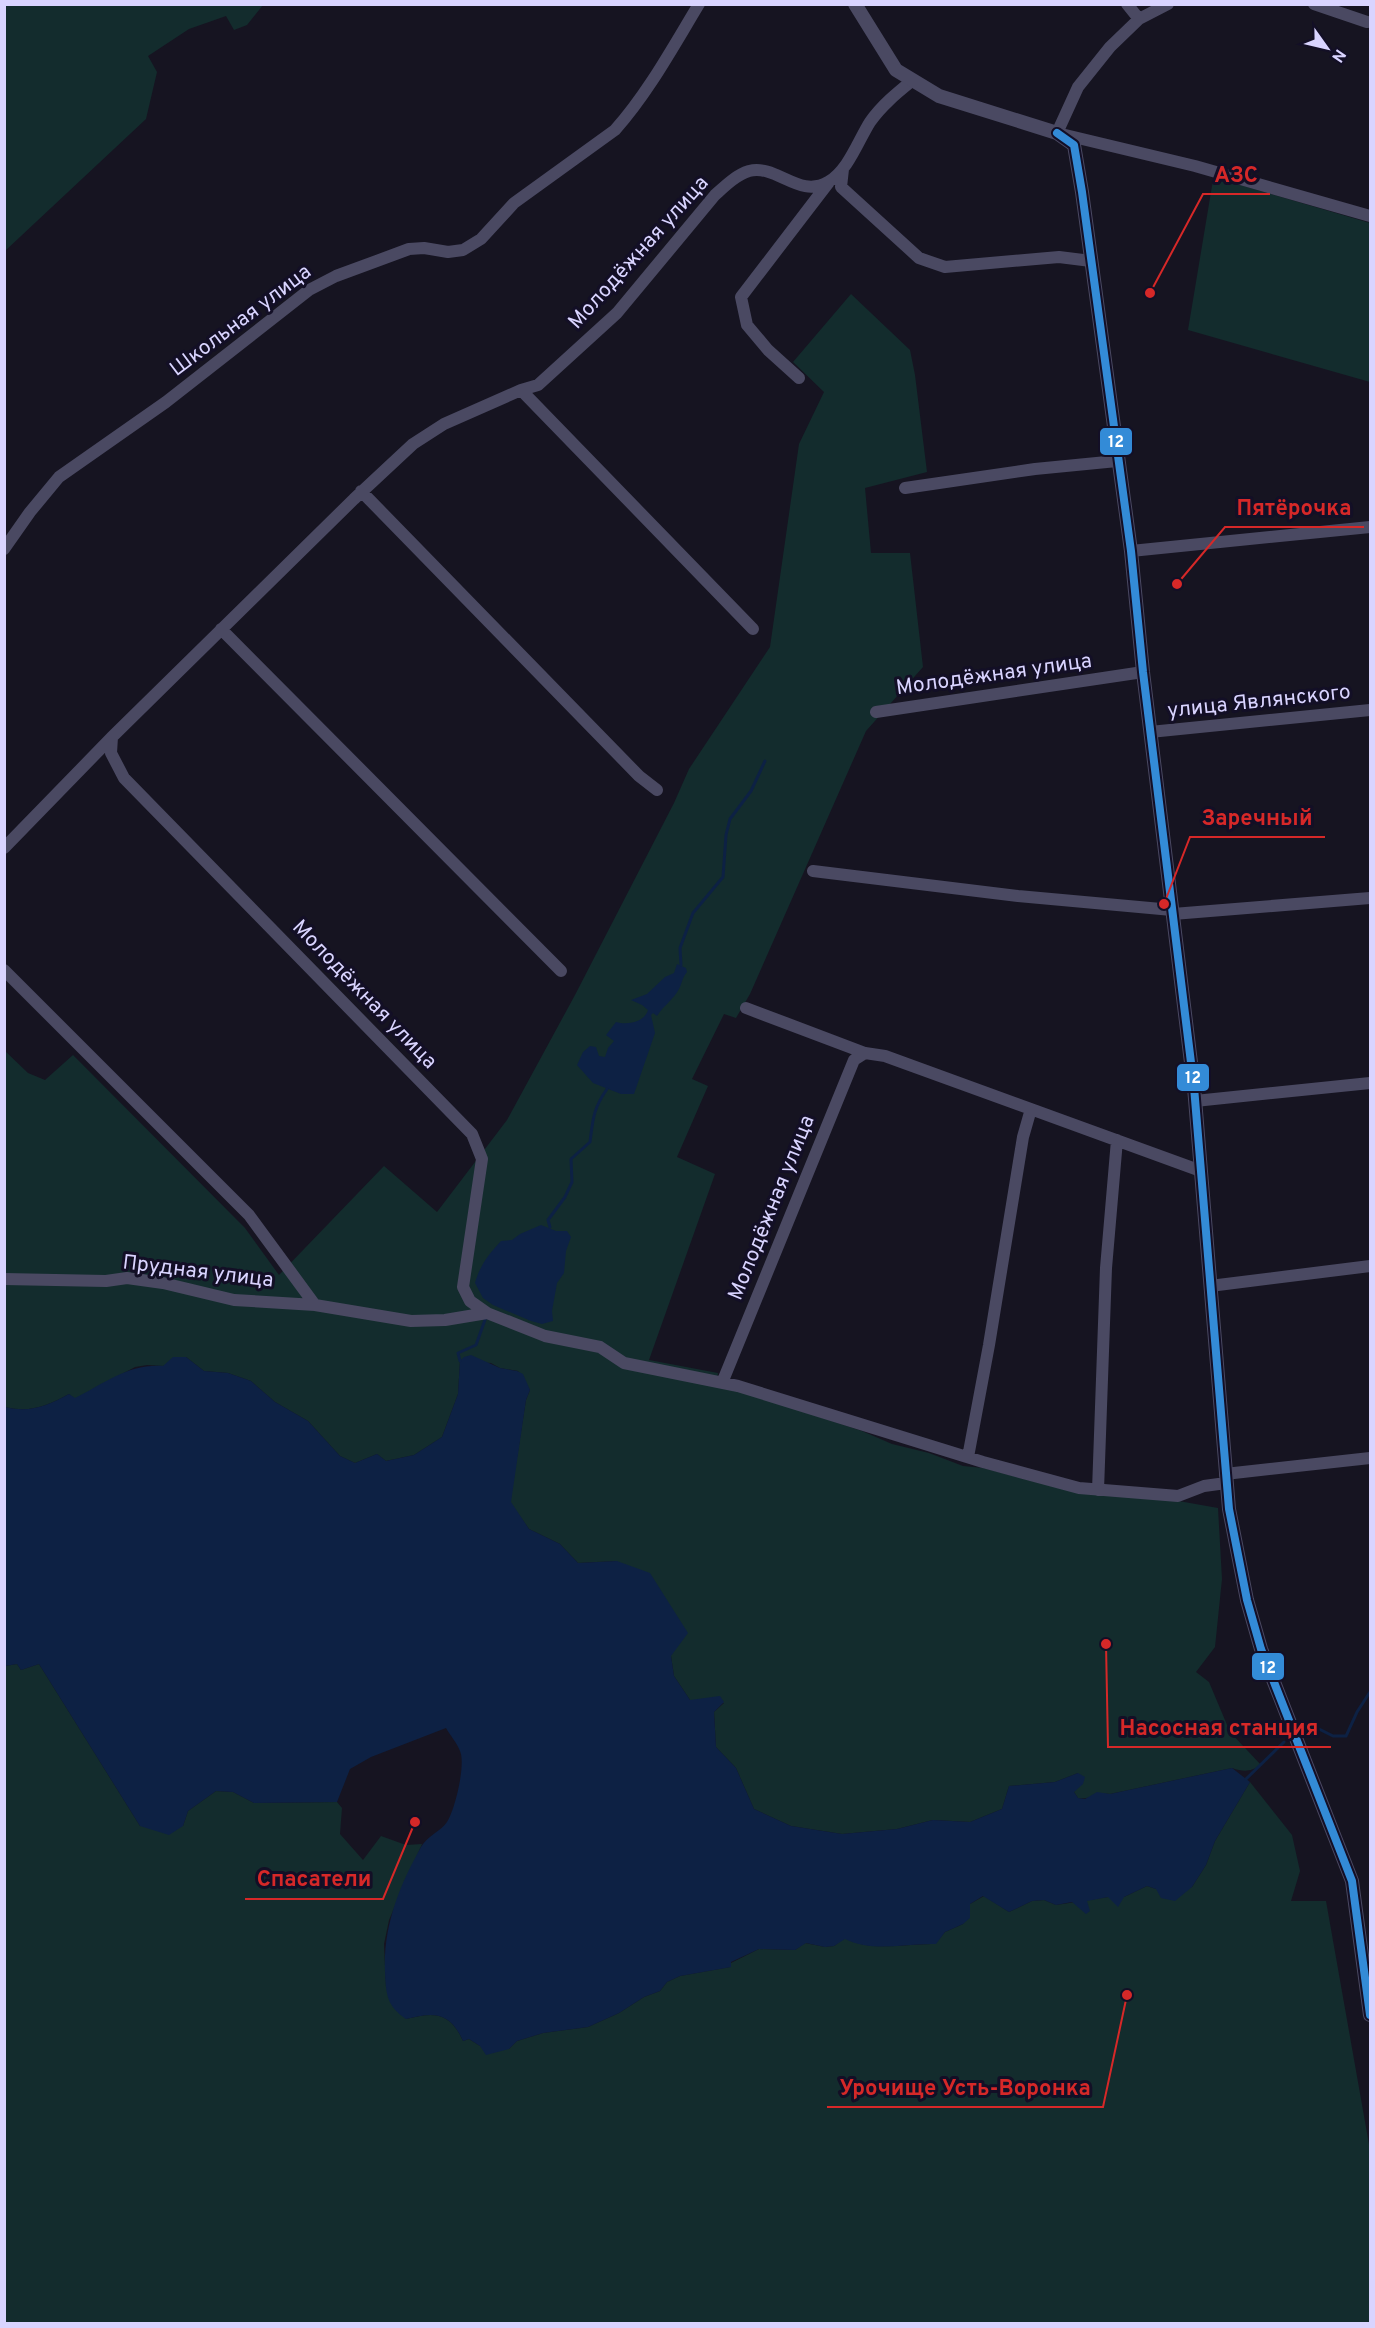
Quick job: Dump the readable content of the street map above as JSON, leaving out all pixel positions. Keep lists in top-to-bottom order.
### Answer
{
  "streets": {
    "street": [
      "Молодёжная улица",
      "Школьная улица",
      "улица Являнского",
      "Прудная улица"
    ]
  },
  "places": [
    "АЗС",
    "Пятёрочка",
    "Заречный",
    "Насосная станция",
    "Спасатели",
    "Урочище Усть-Воронка"
  ],
  "lines": ["transit line 12"],
  "north": "bottom right"
}
